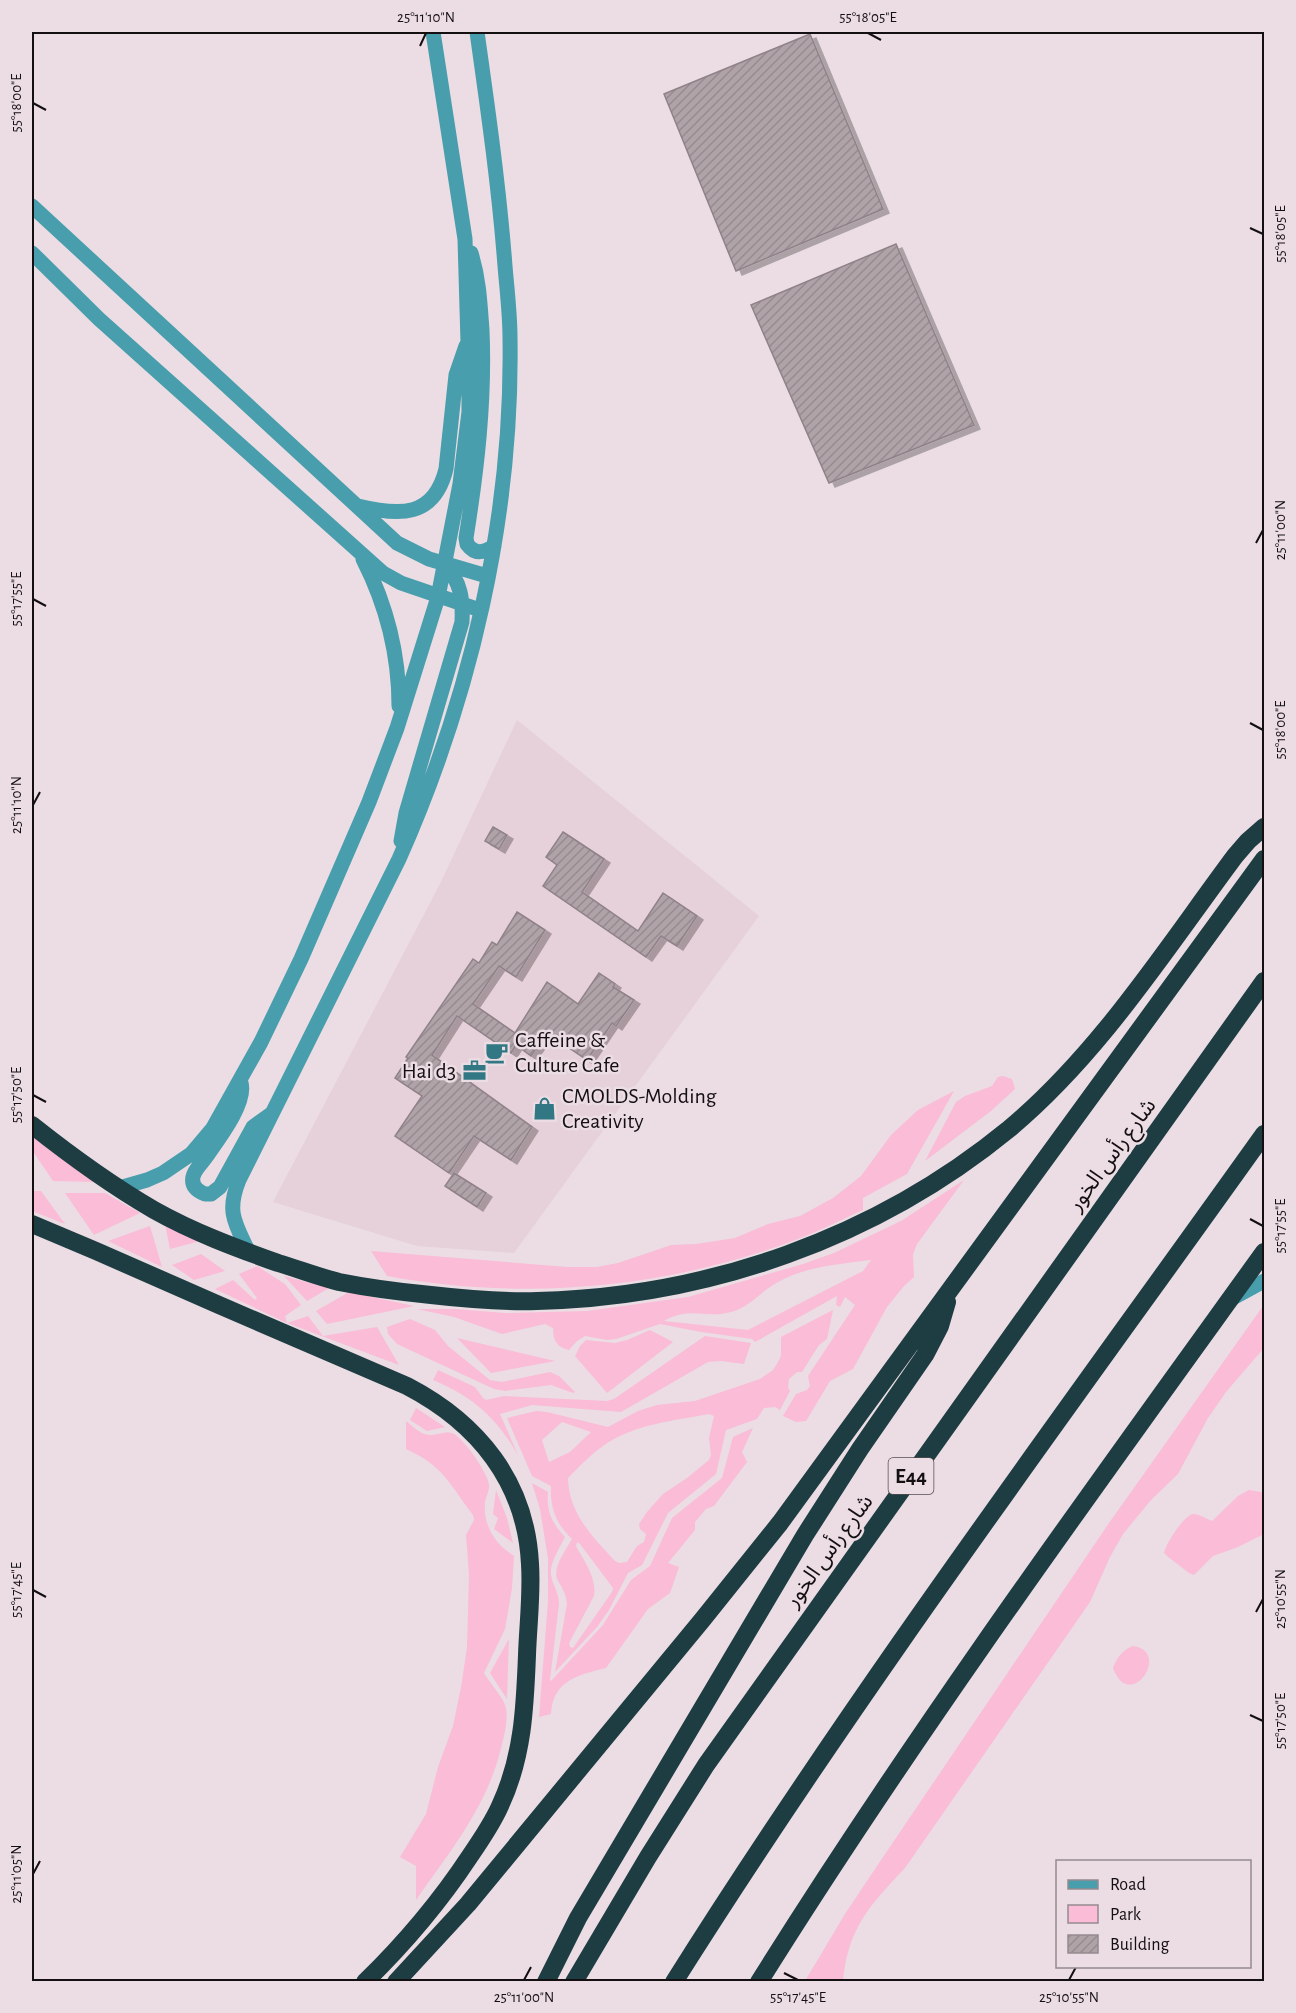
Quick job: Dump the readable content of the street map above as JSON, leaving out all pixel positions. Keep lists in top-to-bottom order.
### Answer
{
  "streets": {
    "highway": ["شارع رأس الخور", "E44"]
  },
  "places": {
    "cafe": ["Caffeine & Culture Cafe"],
    "office": ["Hai d3"],
    "shop": ["CMOLDS-Molding Creativity"]
  },
  "legend": ["Road", "Park", "Building"],
  "coordinates": [
    "25°11'10\"N",
    "55°18'05\"E",
    "55°18'00\"E",
    "25°11'00\"N",
    "55°17'55\"E",
    "55°17'50\"E",
    "55°17'45\"E",
    "25°10'55\"N",
    "25°11'05\"N"
  ]
}
